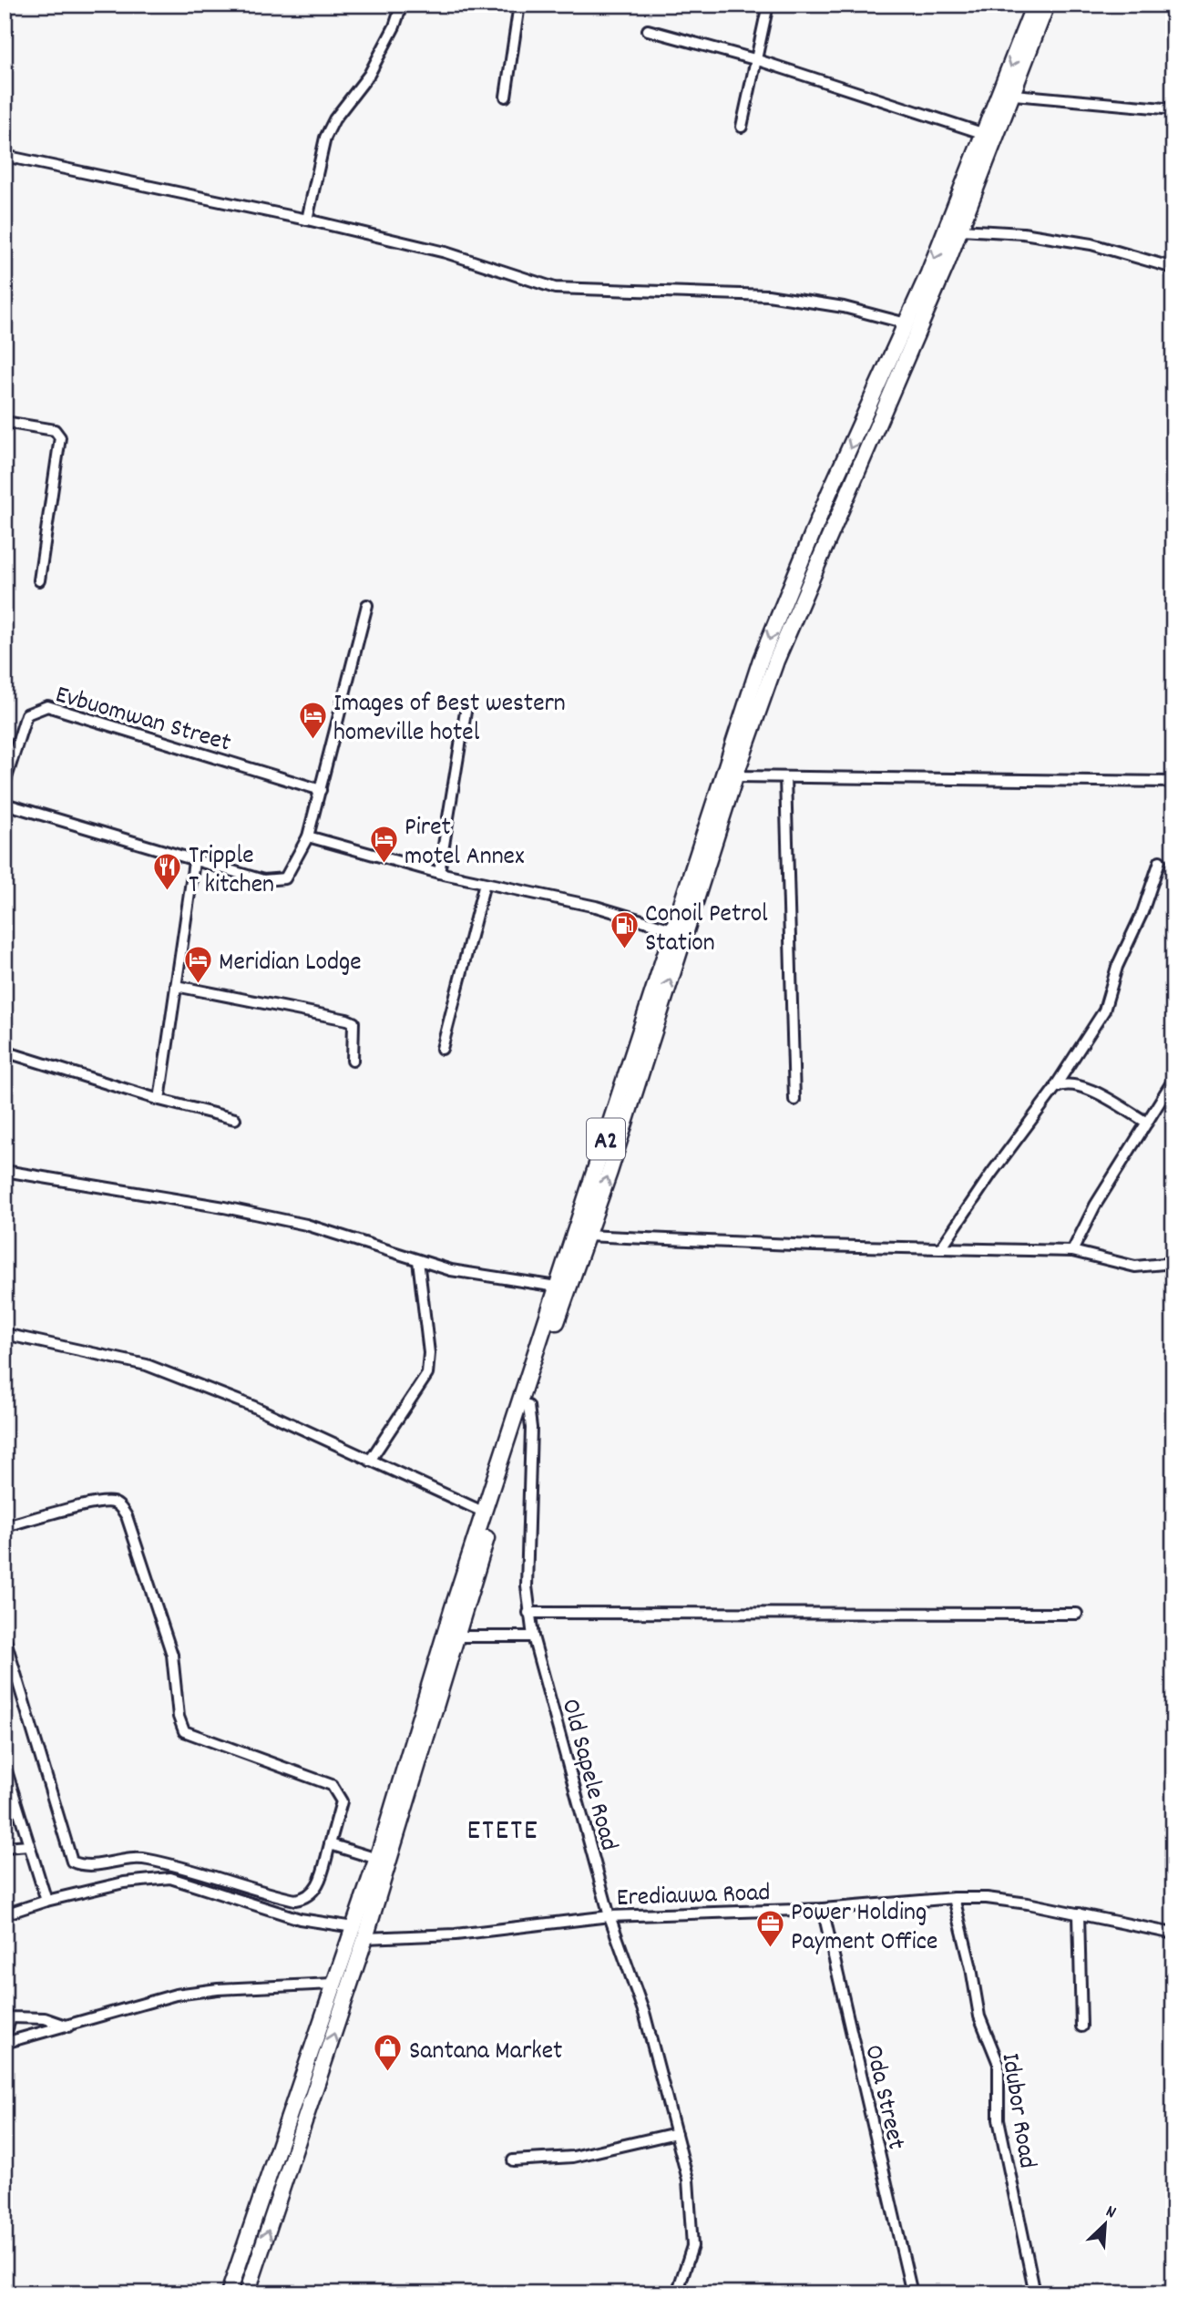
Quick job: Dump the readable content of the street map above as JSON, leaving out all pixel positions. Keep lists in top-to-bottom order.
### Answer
{
  "streets": {
    "highway": ["A2"],
    "street": [
      "Evbuomwan Street",
      "Old Sapele Road",
      "Erediauwa Road",
      "Oda Street",
      "Idubor Road"
    ]
  },
  "crossings": [
    ["A2", "Old Sapele Road"],
    ["A2", "Erediauwa Road"],
    ["Old Sapele Road", "Erediauwa Road"],
    ["Erediauwa Road", "Oda Street"],
    ["Erediauwa Road", "Idubor Road"]
  ],
  "districts": ["ETETE"],
  "places": {
    "hotel": ["Images of Best western homeville hotel", "Piret motel Annex", "Meridian Lodge"],
    "restaurant": ["Tripple T kitchen"],
    "fuel station": ["Conoil Petrol Station"],
    "office": ["Power Holding Payment Office"],
    "shop": ["Santana Market"]
  },
  "north": "top right"
}
